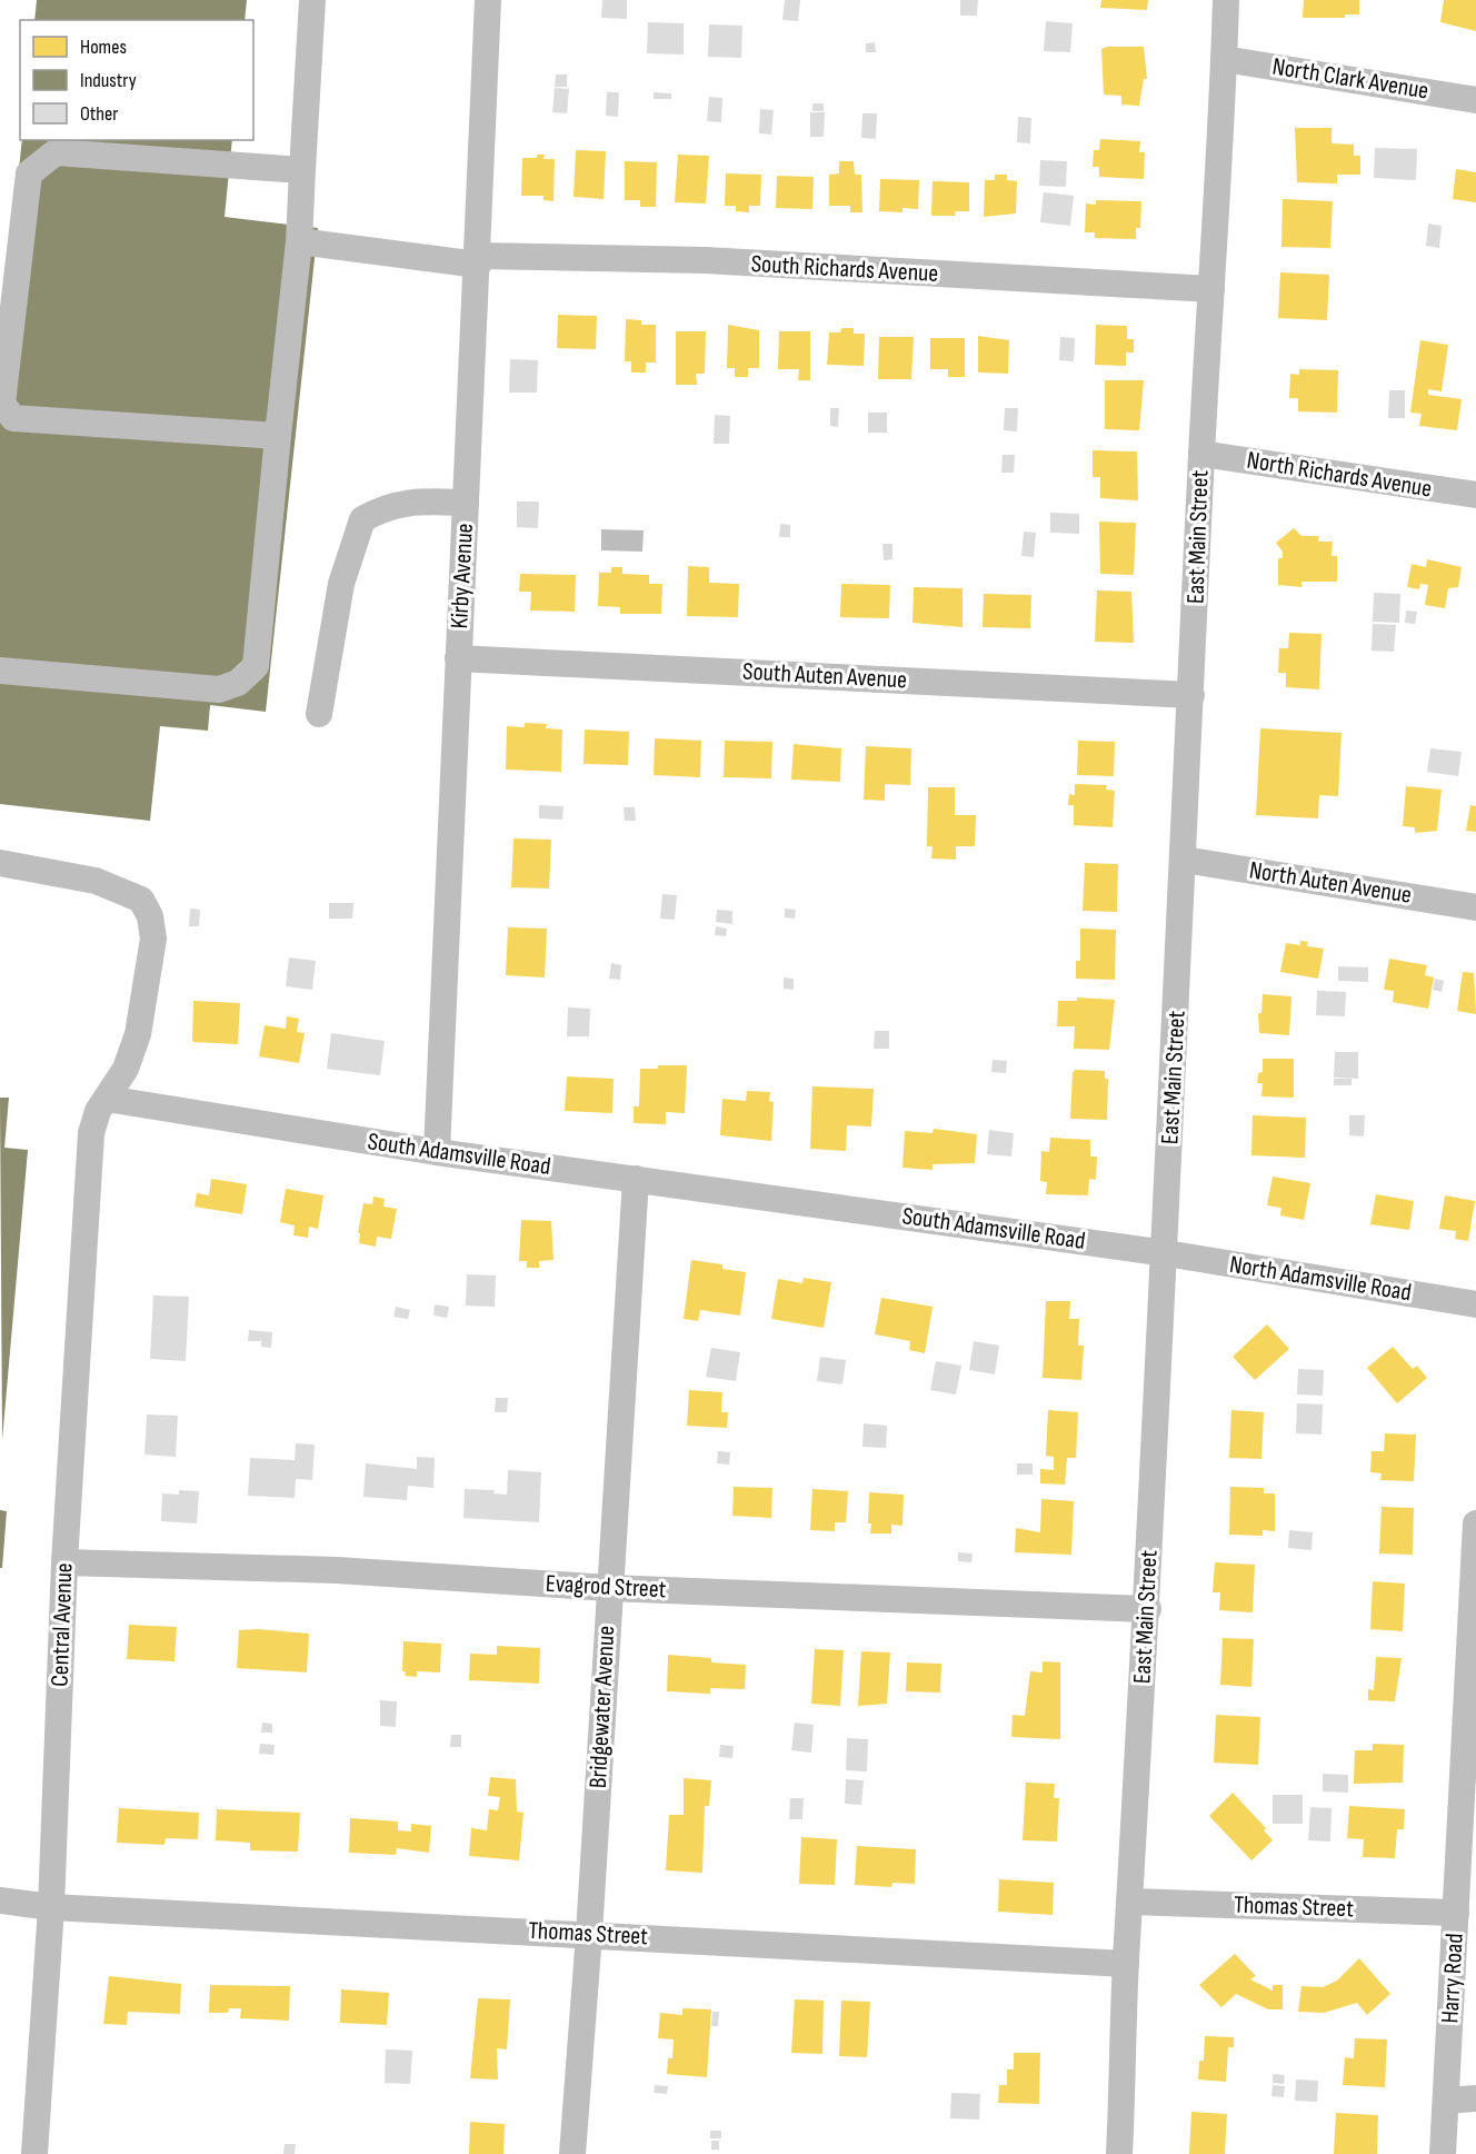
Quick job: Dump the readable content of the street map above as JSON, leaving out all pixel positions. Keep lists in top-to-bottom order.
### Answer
{
  "streets": {
    "street": [
      "North Clark Avenue",
      "South Richards Avenue",
      "North Richards Avenue",
      "East Main Street",
      "Kirby Avenue",
      "South Auten Avenue",
      "North Auten Avenue",
      "South Adamsville Road",
      "North Adamsville Road",
      "Evagrod Street",
      "Central Avenue",
      "Bridgewater Avenue",
      "Thomas Street",
      "Harry Road"
    ]
  },
  "crossings": [
    ["North Clark Avenue", "East Main Street"],
    ["South Richards Avenue", "East Main Street"],
    ["South Richards Avenue", "Kirby Avenue"],
    ["North Richards Avenue", "East Main Street"],
    ["East Main Street", "South Auten Avenue"],
    ["East Main Street", "North Auten Avenue"],
    ["East Main Street", "South Adamsville Road"],
    ["East Main Street", "North Adamsville Road"],
    ["East Main Street", "Evagrod Street"],
    ["East Main Street", "Thomas Street"],
    ["Kirby Avenue", "South Auten Avenue"],
    ["Kirby Avenue", "South Adamsville Road"],
    ["South Adamsville Road", "North Adamsville Road"],
    ["South Adamsville Road", "Central Avenue"],
    ["South Adamsville Road", "Bridgewater Avenue"],
    ["Evagrod Street", "Central Avenue"],
    ["Evagrod Street", "Bridgewater Avenue"],
    ["Central Avenue", "Thomas Street"],
    ["Bridgewater Avenue", "Thomas Street"],
    ["Thomas Street", "Harry Road"]
  ],
  "legend": ["Homes", "Industry", "Other"]
}
